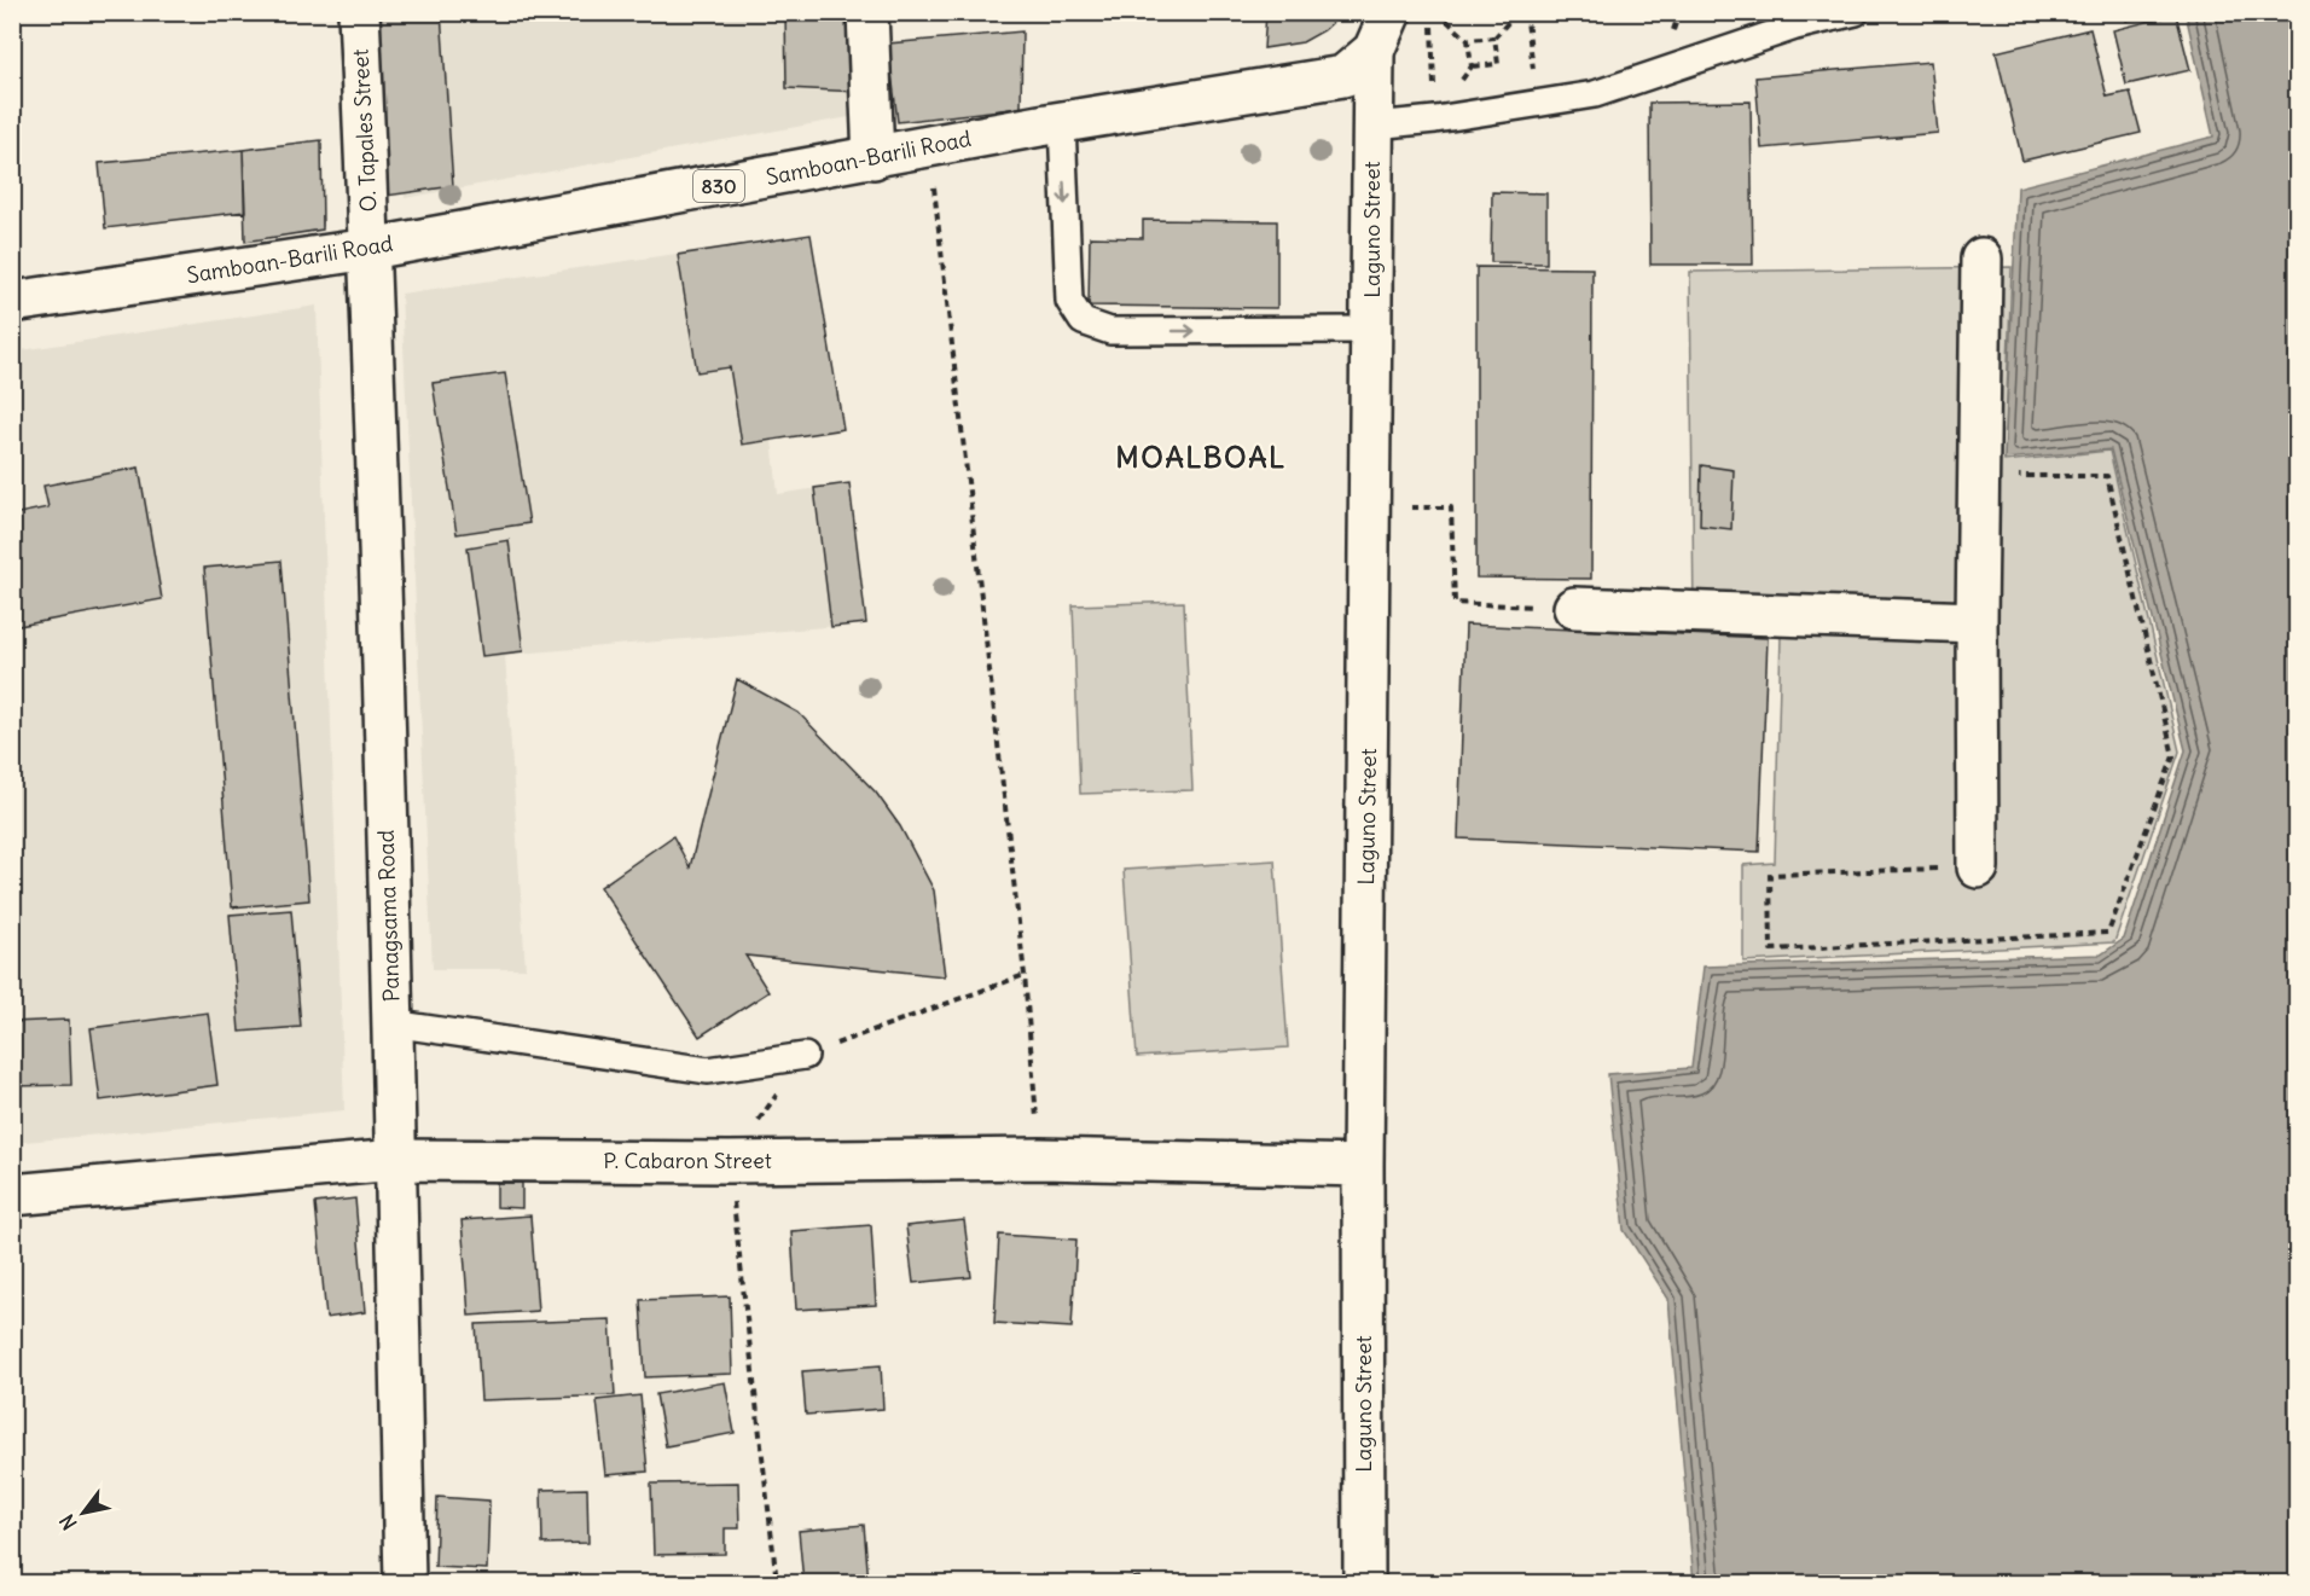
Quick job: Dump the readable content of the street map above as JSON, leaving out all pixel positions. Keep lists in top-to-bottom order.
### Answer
{
  "streets": {
    "main road": [
      "O. Tapales Street",
      "Samboan-Barili Road",
      "830",
      "Laguno Street",
      "Panagsama Road",
      "P. Cabaron Street"
    ]
  },
  "crossings": [
    ["O. Tapales Street", "Samboan-Barili Road"],
    ["O. Tapales Street", "Panagsama Road"],
    ["Samboan-Barili Road", "Laguno Street"],
    ["Samboan-Barili Road", "Panagsama Road"],
    ["Laguno Street", "P. Cabaron Street"],
    ["Panagsama Road", "P. Cabaron Street"]
  ],
  "districts": ["MOALBOAL"],
  "north": "bottom left"
}
